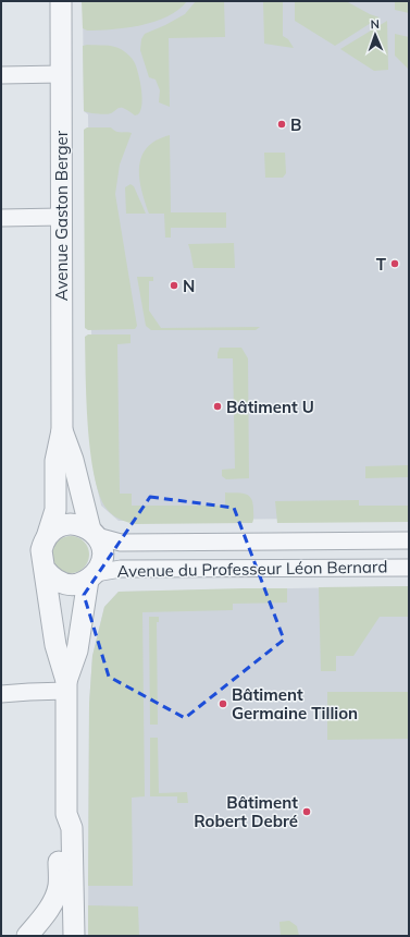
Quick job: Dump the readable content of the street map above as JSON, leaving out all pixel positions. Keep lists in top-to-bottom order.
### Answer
{
  "streets": {
    "street": ["Avenue Gaston Berger", "Avenue du Professeur Léon Bernard"]
  },
  "crossings": [
    ["Avenue Gaston Berger", "Avenue du Professeur Léon Bernard"]
  ],
  "places": [
    "B",
    "T",
    "N",
    "Bâtiment U",
    "Bâtiment Germaine Tillion",
    "Bâtiment Robert Debré"
  ],
  "north": "top"
}
